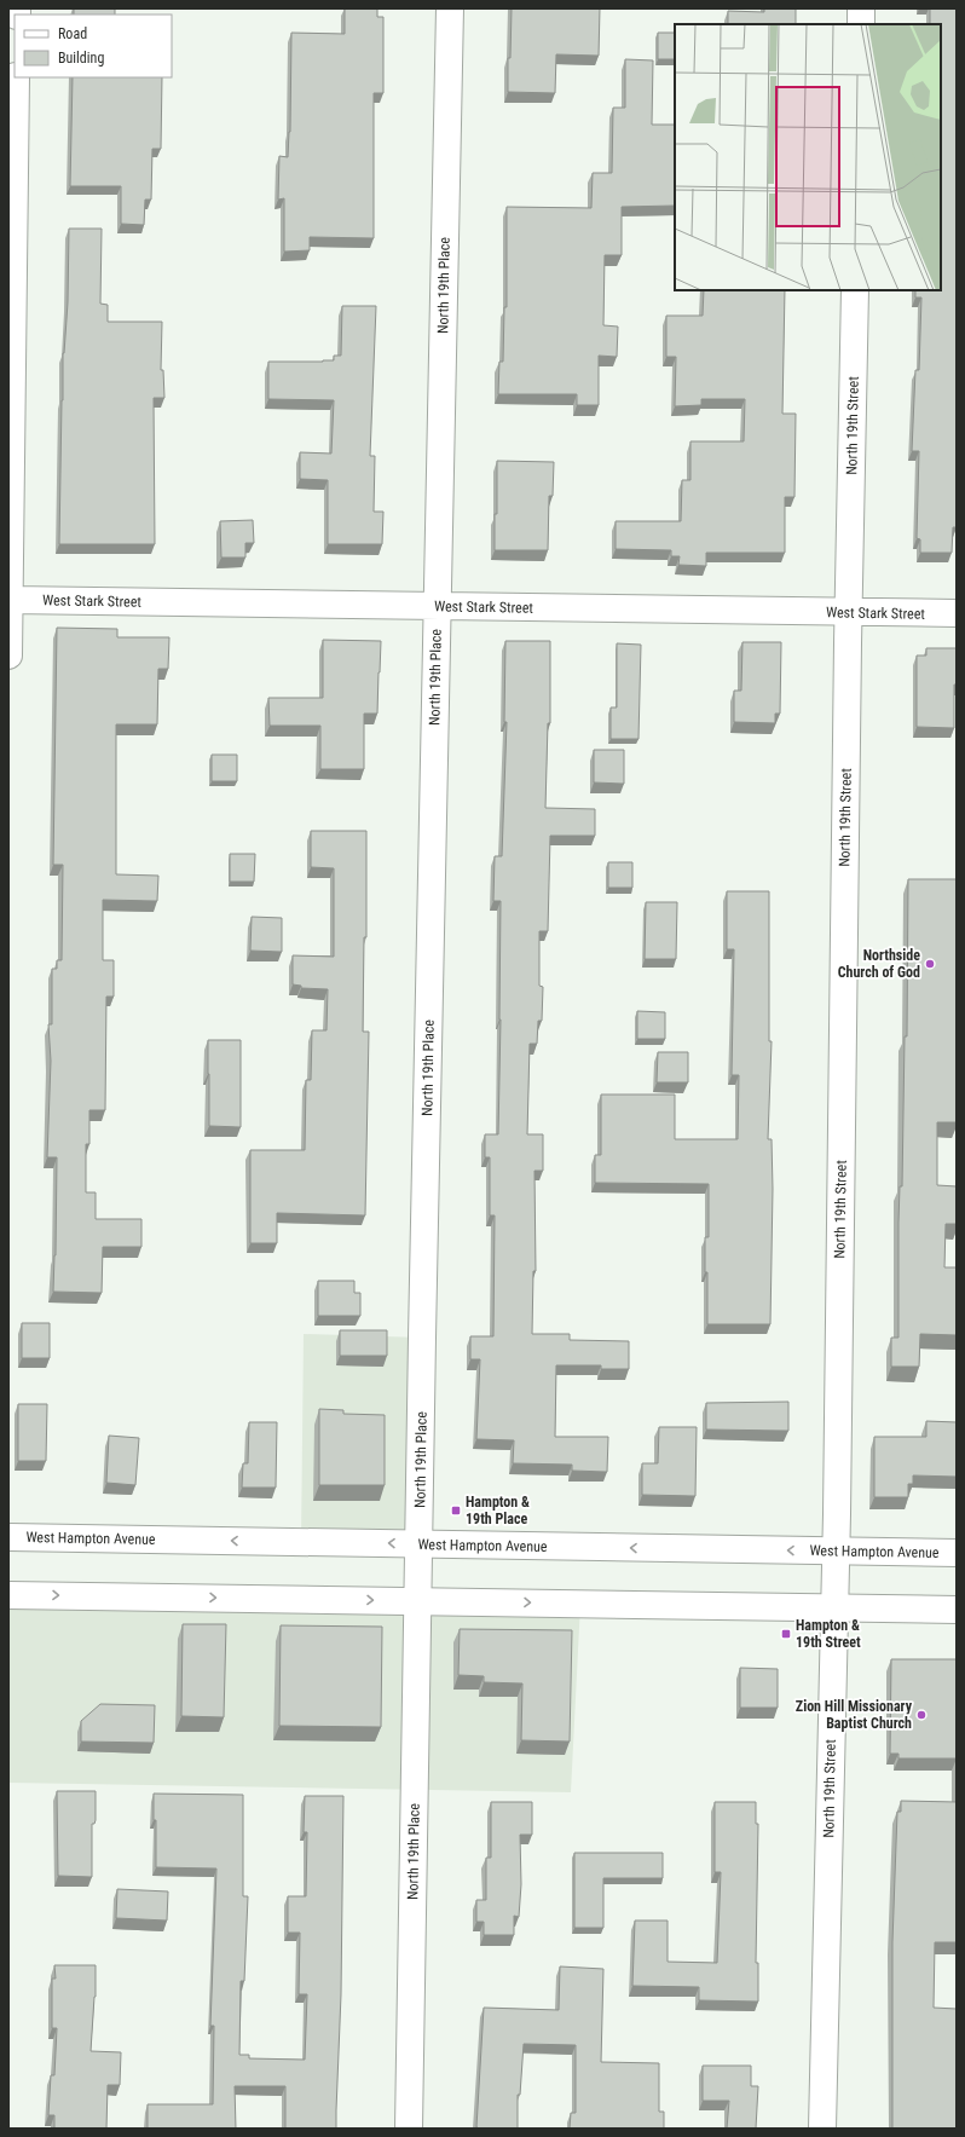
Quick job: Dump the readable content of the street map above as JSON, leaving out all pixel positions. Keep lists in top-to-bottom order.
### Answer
{
  "streets": {
    "street": [
      "North 19th Place",
      "North 19th Street",
      "West Stark Street",
      "West Hampton Avenue"
    ]
  },
  "crossings": [
    ["North 19th Place", "West Stark Street"],
    ["North 19th Place", "West Hampton Avenue"],
    ["North 19th Street", "West Stark Street"],
    ["North 19th Street", "West Hampton Avenue"]
  ],
  "places": {
    "other": ["Northside Church of God", "Zion Hill Missionary Baptist Church"],
    "transit": ["Hampton & 19th Place", "Hampton & 19th Street"]
  },
  "legend": ["Road", "Building"]
}
